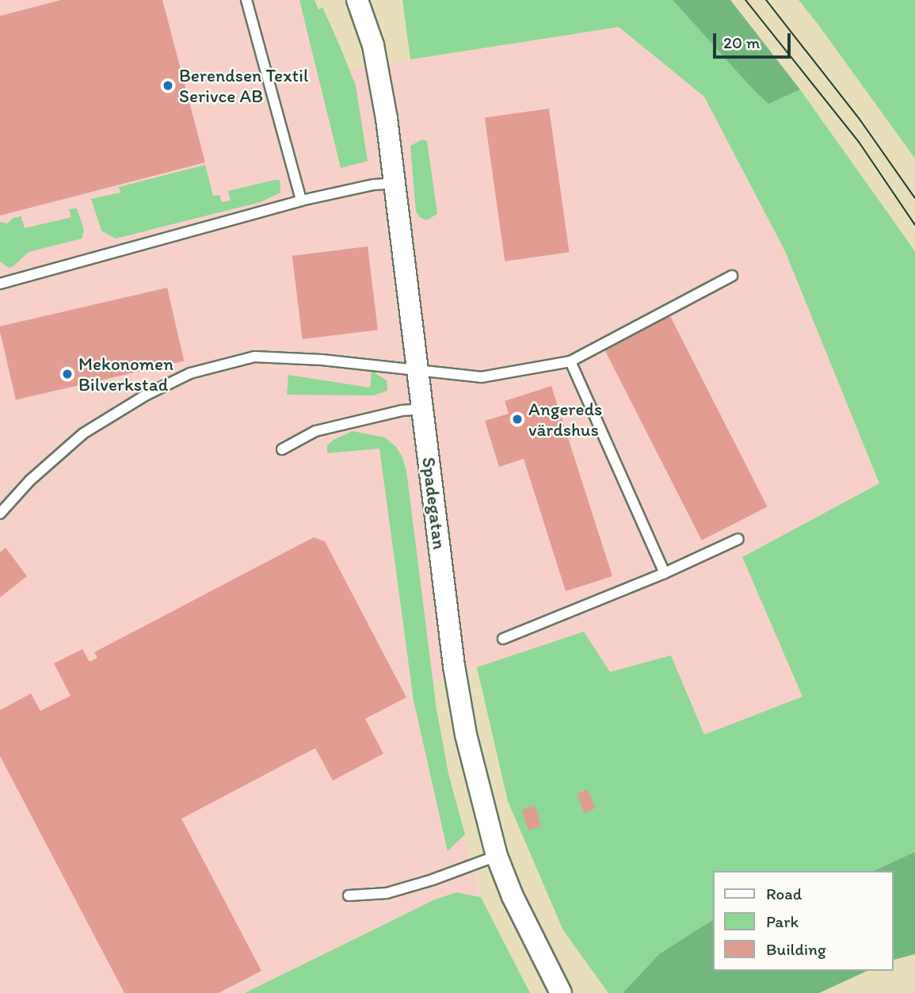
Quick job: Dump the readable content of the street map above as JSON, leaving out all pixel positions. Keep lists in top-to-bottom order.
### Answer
{
  "streets": {
    "street": ["Spadegatan"]
  },
  "places": ["Berendsen Textil Serivce AB", "Mekonomen Bilverkstad", "Angereds värdshus"],
  "legend": ["Road", "Park", "Building"],
  "scale_bar": "20 m"
}
